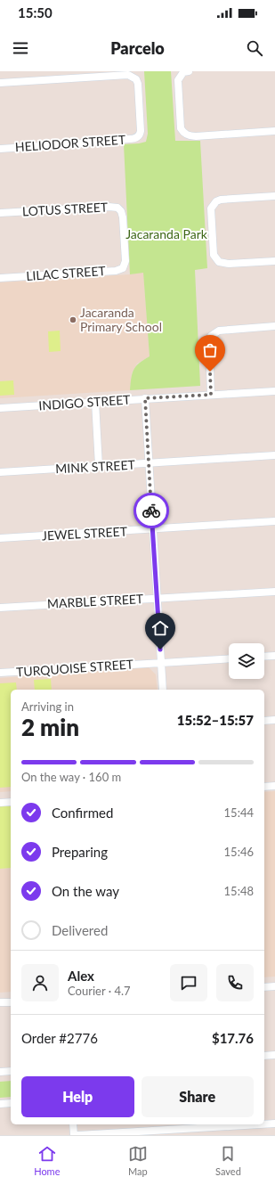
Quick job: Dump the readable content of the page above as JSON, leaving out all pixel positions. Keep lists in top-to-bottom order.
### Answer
{
  "streets": {
    "street": [
      "HELIODOR STREET",
      "LOTUS STREET",
      "LILAC STREET",
      "INDIGO STREET",
      "MINK STREET",
      "JEWEL STREET",
      "MARBLE STREET",
      "TURQUOISE STREET"
    ]
  },
  "crossings": [
    ["LOTUS STREET", "LILAC STREET"]
  ],
  "parks": ["Jacaranda Park"],
  "places": ["Jacaranda Primary School"],
  "page": {
    "status": "15:50",
    "header": "Parcelo",
    "heading": ["2 min", "Arriving in", "15:52–15:57"],
    "panel": [
      "Alex",
      "Courier · 4.7",
      "Order #2776",
      "$17.76"
    ],
    "bar": "On the way · 160 m",
    "list": [
      ["Confirmed", "15:44"],
      ["Preparing", "15:46"],
      ["On the way", "15:48"],
      "Delivered"
    ],
    "buttons": ["Help", "Share"],
    "tabs": ["Home", "Map", "Saved"]
  }
}
